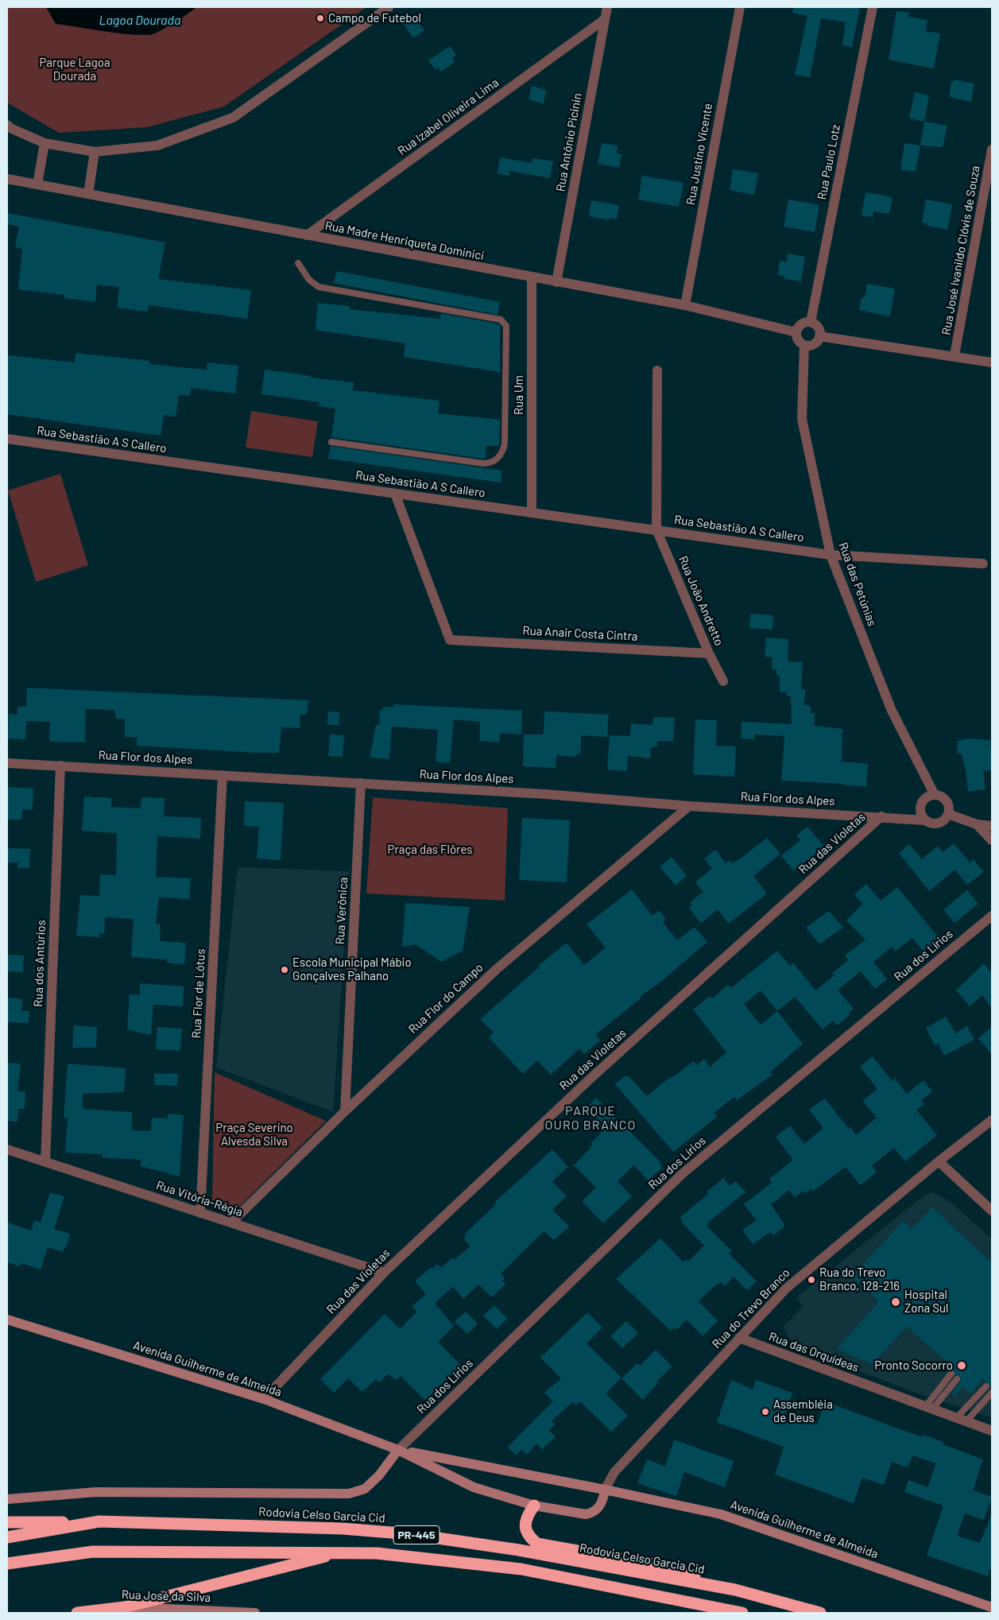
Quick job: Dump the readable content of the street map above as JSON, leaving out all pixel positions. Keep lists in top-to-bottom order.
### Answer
{
  "streets": {
    "highway": ["Rodovia Celso Garcia Cid", "PR-445", "Rua José da Silva"],
    "street": [
      "Rua Izabel Oliveira Lima",
      "Rua Antônio Picinin",
      "Rua Justino Vicente",
      "Rua Paulo Lotz",
      "Rua Madre Henriqueta Dominici",
      "Rua José Ivanildo Clóvis de Souza",
      "Rua Um",
      "Rua Sebastião A S Callero",
      "Rua das Petúnias",
      "Rua João Andretto",
      "Rua Anair Costa Cintra",
      "Rua Flor dos Alpes",
      "Rua das Violetas",
      "Rua Verônica",
      "Rua dos Lírios",
      "Rua dos Antúrios",
      "Rua Flor de Lótus",
      "Rua Flor do Campo",
      "Rua Vitória-Régia",
      "Rua do Trevo Branco",
      "Rua das Orquídeas",
      "Avenida Guilherme de Almeida"
    ]
  },
  "crossings": [
    ["Rua Izabel Oliveira Lima", "Rua Antônio Picinin"],
    ["Rua Izabel Oliveira Lima", "Rua Madre Henriqueta Dominici"],
    ["Rua Antônio Picinin", "Rua Madre Henriqueta Dominici"],
    ["Rua Justino Vicente", "Rua Madre Henriqueta Dominici"],
    ["Rua Paulo Lotz", "Rua Madre Henriqueta Dominici"],
    ["Rua Paulo Lotz", "Rua das Petúnias"],
    ["Rua Madre Henriqueta Dominici", "Rua Um"],
    ["Rua Madre Henriqueta Dominici", "Rua das Petúnias"],
    ["Rua Um", "Rua Sebastião A S Callero"],
    ["Rua Sebastião A S Callero", "Rua das Petúnias"],
    ["Rua Sebastião A S Callero", "Rua João Andretto"],
    ["Rua Sebastião A S Callero", "Rua Anair Costa Cintra"],
    ["Rua das Petúnias", "Rua Flor dos Alpes"],
    ["Rua João Andretto", "Rua Anair Costa Cintra"],
    ["Rua Flor dos Alpes", "Rua das Violetas"],
    ["Rua Flor dos Alpes", "Rua Verônica"],
    ["Rua Flor dos Alpes", "Rua dos Antúrios"],
    ["Rua Flor dos Alpes", "Rua Flor de Lótus"],
    ["Rua Flor dos Alpes", "Rua Flor do Campo"],
    ["Rua das Violetas", "Rua Vitória-Régia"],
    ["Rua das Violetas", "Avenida Guilherme de Almeida"],
    ["Rua Verônica", "Rua Flor do Campo"],
    ["Rua dos Lírios", "Avenida Guilherme de Almeida"],
    ["Rua dos Antúrios", "Rua Vitória-Régia"],
    ["Rua Flor de Lótus", "Rua Vitória-Régia"],
    ["Rua Flor do Campo", "Rua Vitória-Régia"],
    ["Rua do Trevo Branco", "Rua das Orquídeas"],
    ["Rua do Trevo Branco", "Avenida Guilherme de Almeida"]
  ],
  "districts": ["PARQUE OURO BRANCO"],
  "water": ["Lagoa Dourada"],
  "parks": ["Parque Lagoa Dourada", "Praça das Flôres", "Praça Severino Alvesda Silva"],
  "places": [
    "Campo de Futebol",
    "Escola Municipal Mábio Gonçalves Palhano",
    "Rua do Trevo Branco, 128-216",
    "Hospital Zona Sul",
    "Pronto Socorro",
    "Assembléia de Deus"
  ]
}
